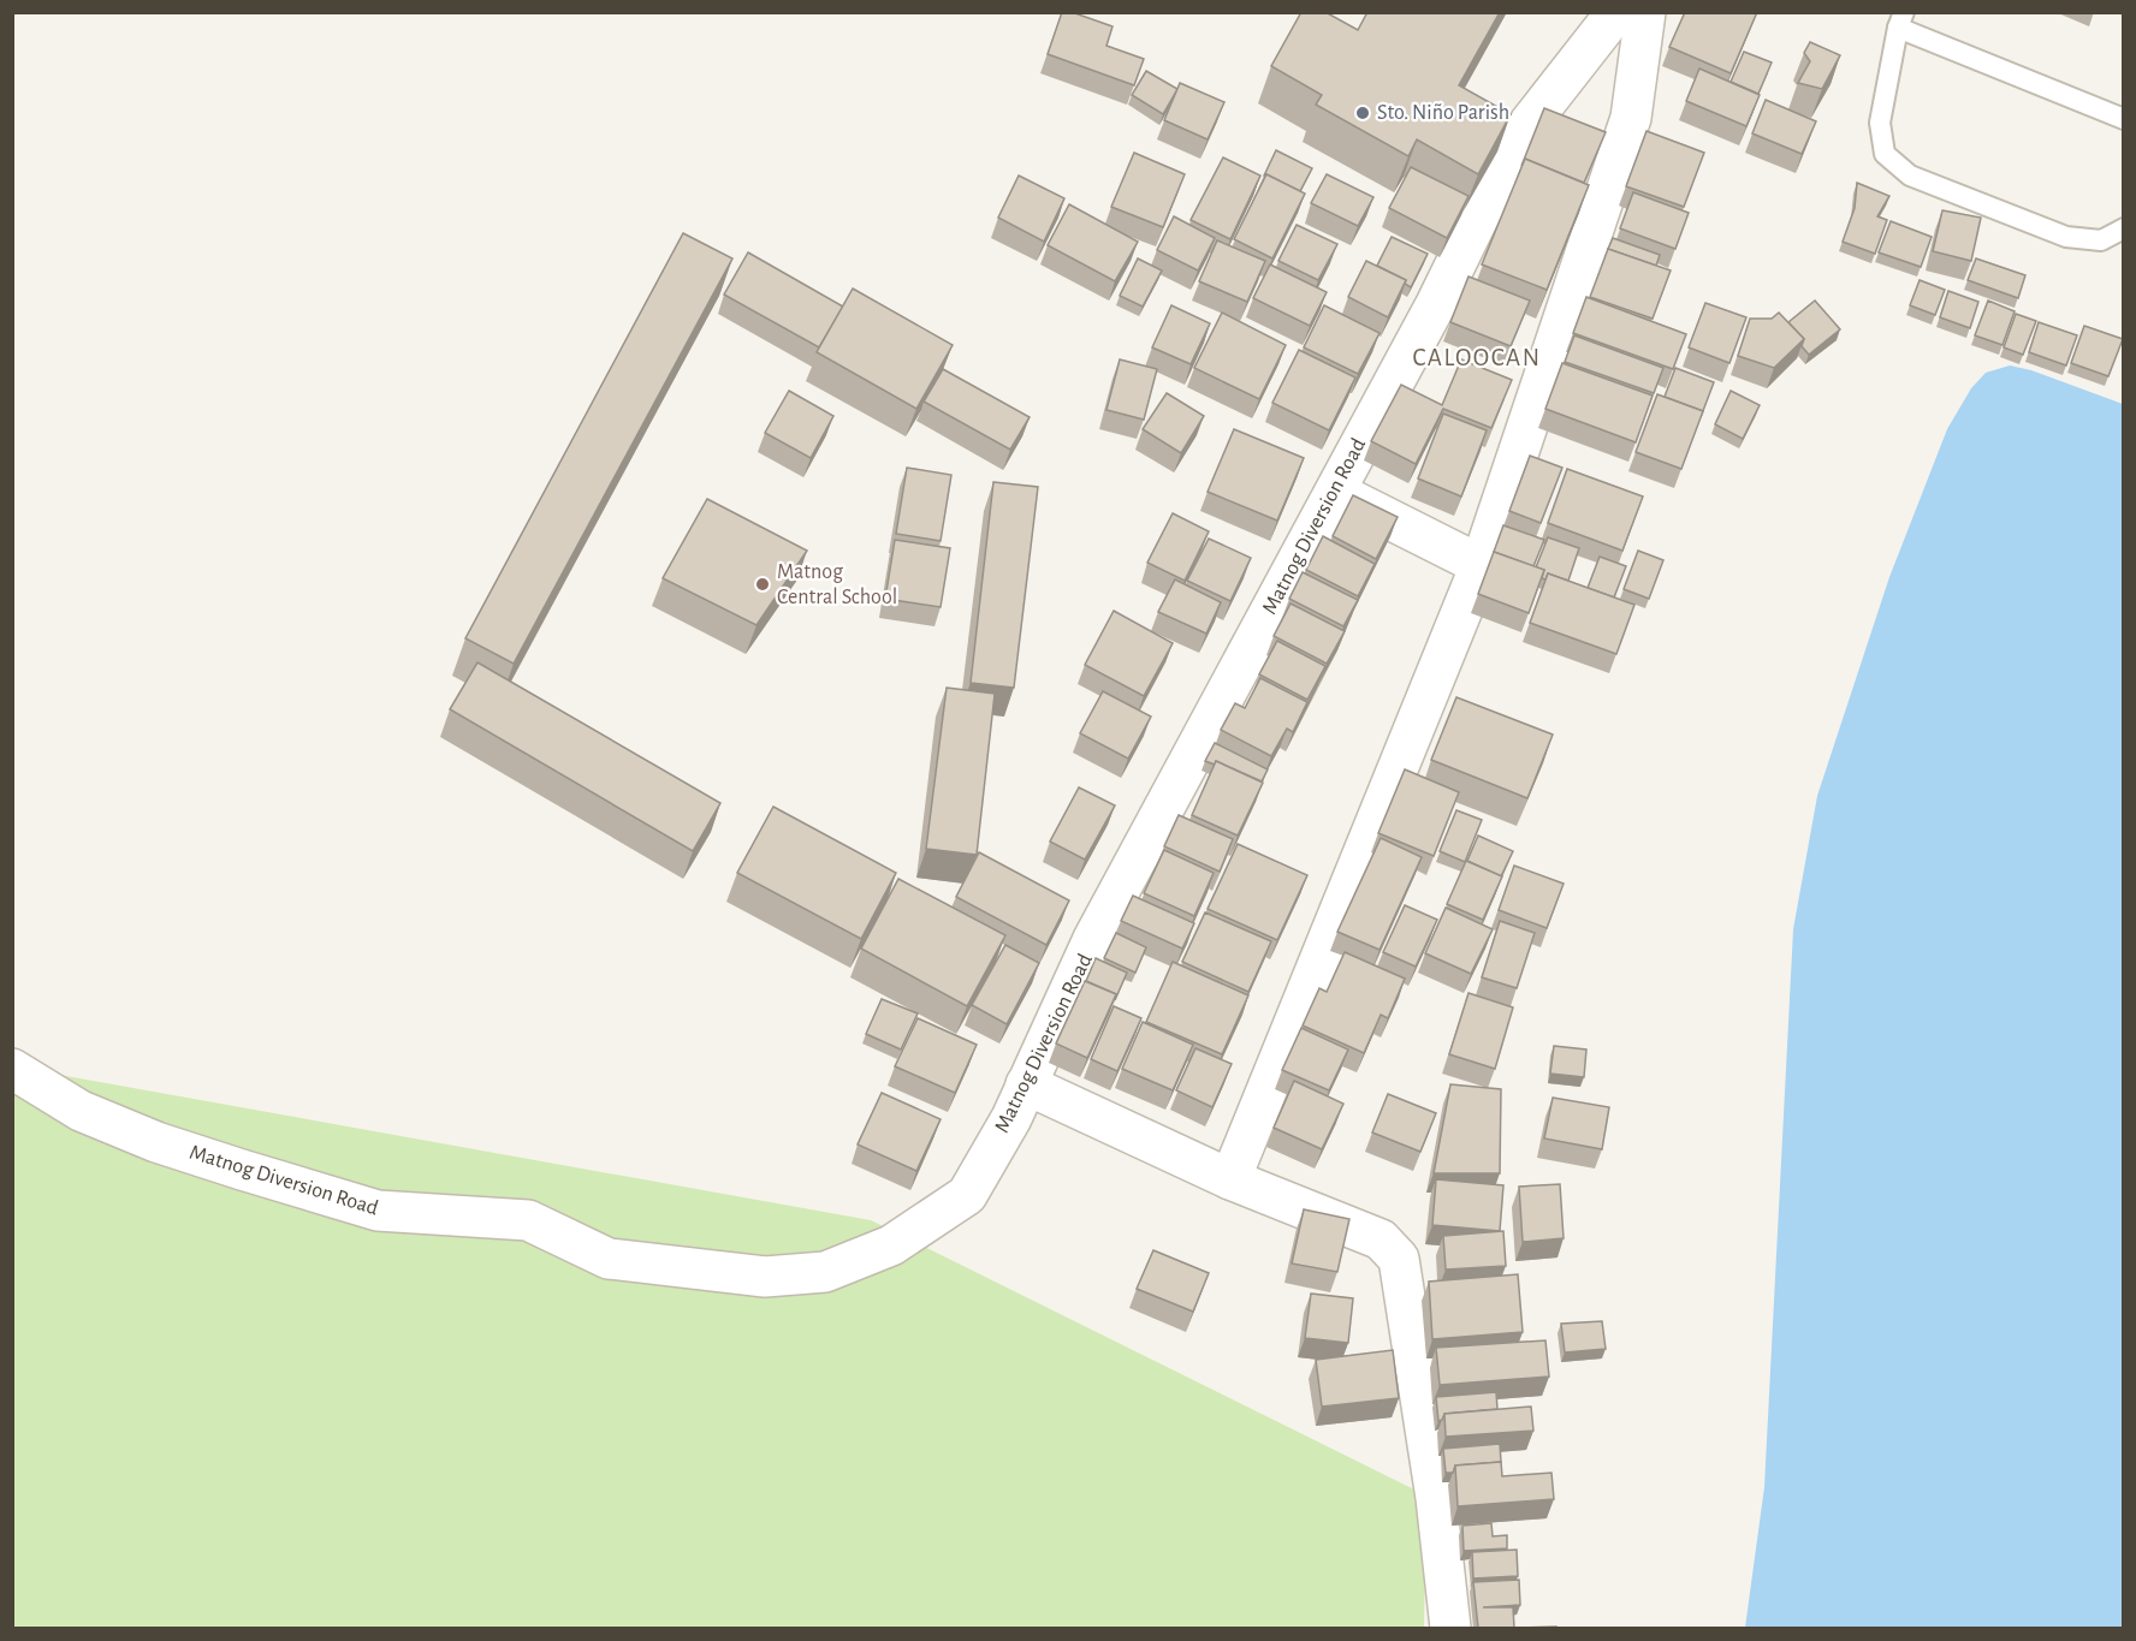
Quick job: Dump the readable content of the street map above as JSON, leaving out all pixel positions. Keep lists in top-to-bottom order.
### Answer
{
  "streets": {
    "street": ["Matnog Diversion Road"]
  },
  "districts": ["CALOOCAN"],
  "places": ["Sto. Niño Parish", "Matnog Central School"]
}
